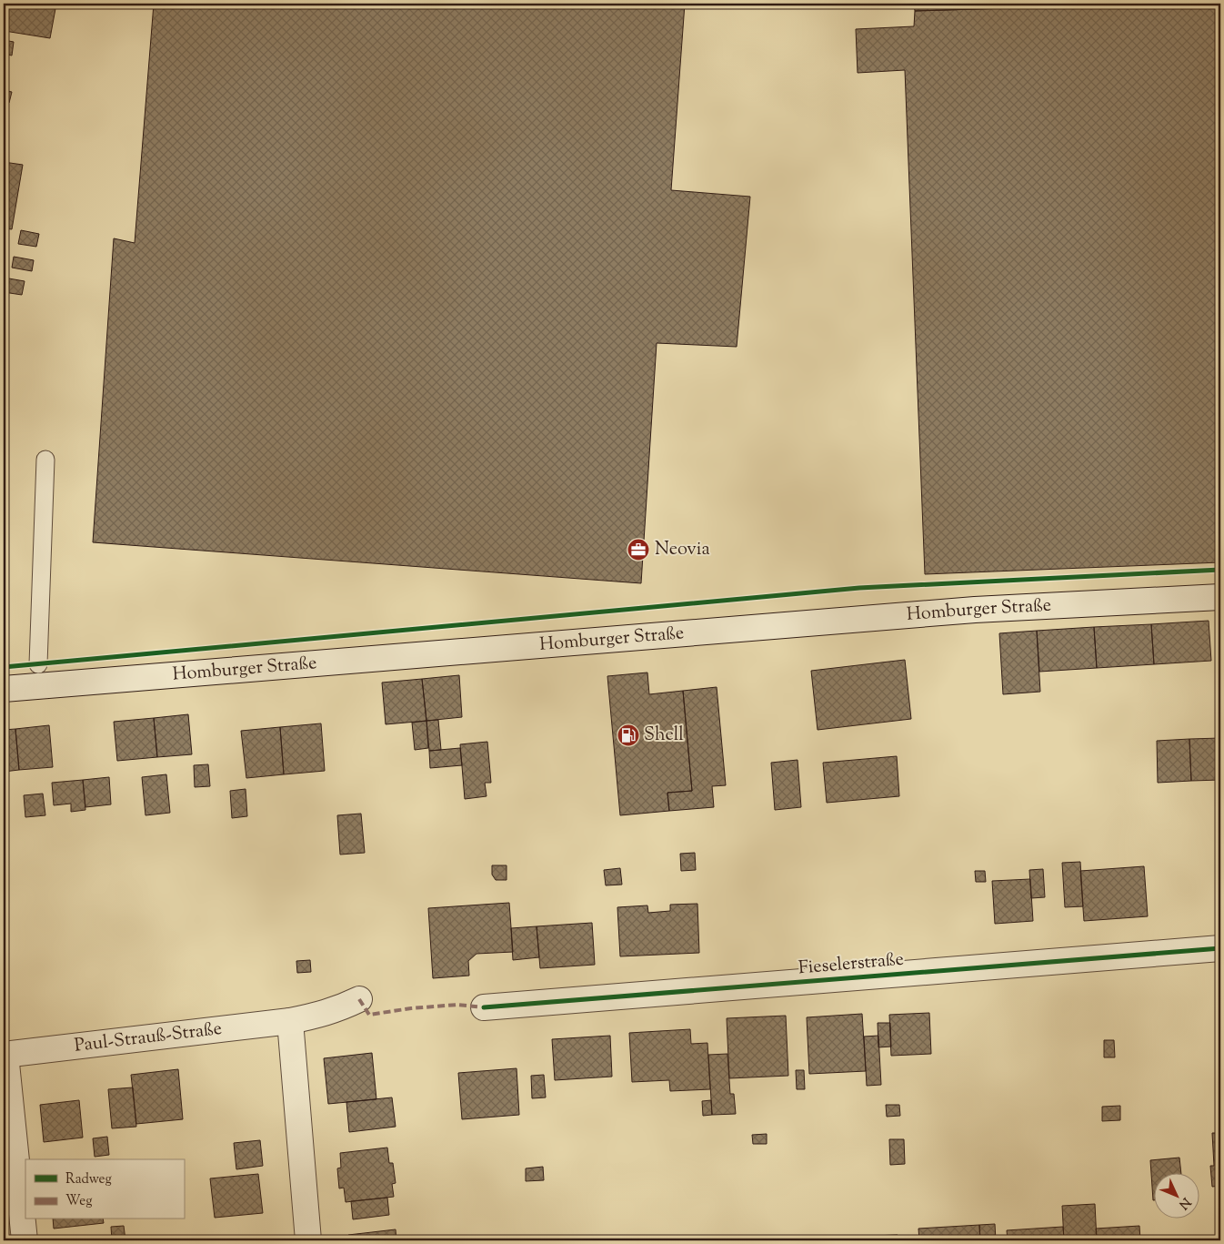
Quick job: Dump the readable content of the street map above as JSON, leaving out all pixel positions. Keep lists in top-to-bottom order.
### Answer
{
  "streets": {
    "street": ["Homburger Straße", "Fieselerstraße", "Paul-Strauß-Straße"]
  },
  "places": {
    "office": ["Neovia"],
    "fuel station": ["Shell"]
  },
  "legend": ["Radweg", "Weg"],
  "north": "bottom right"
}
